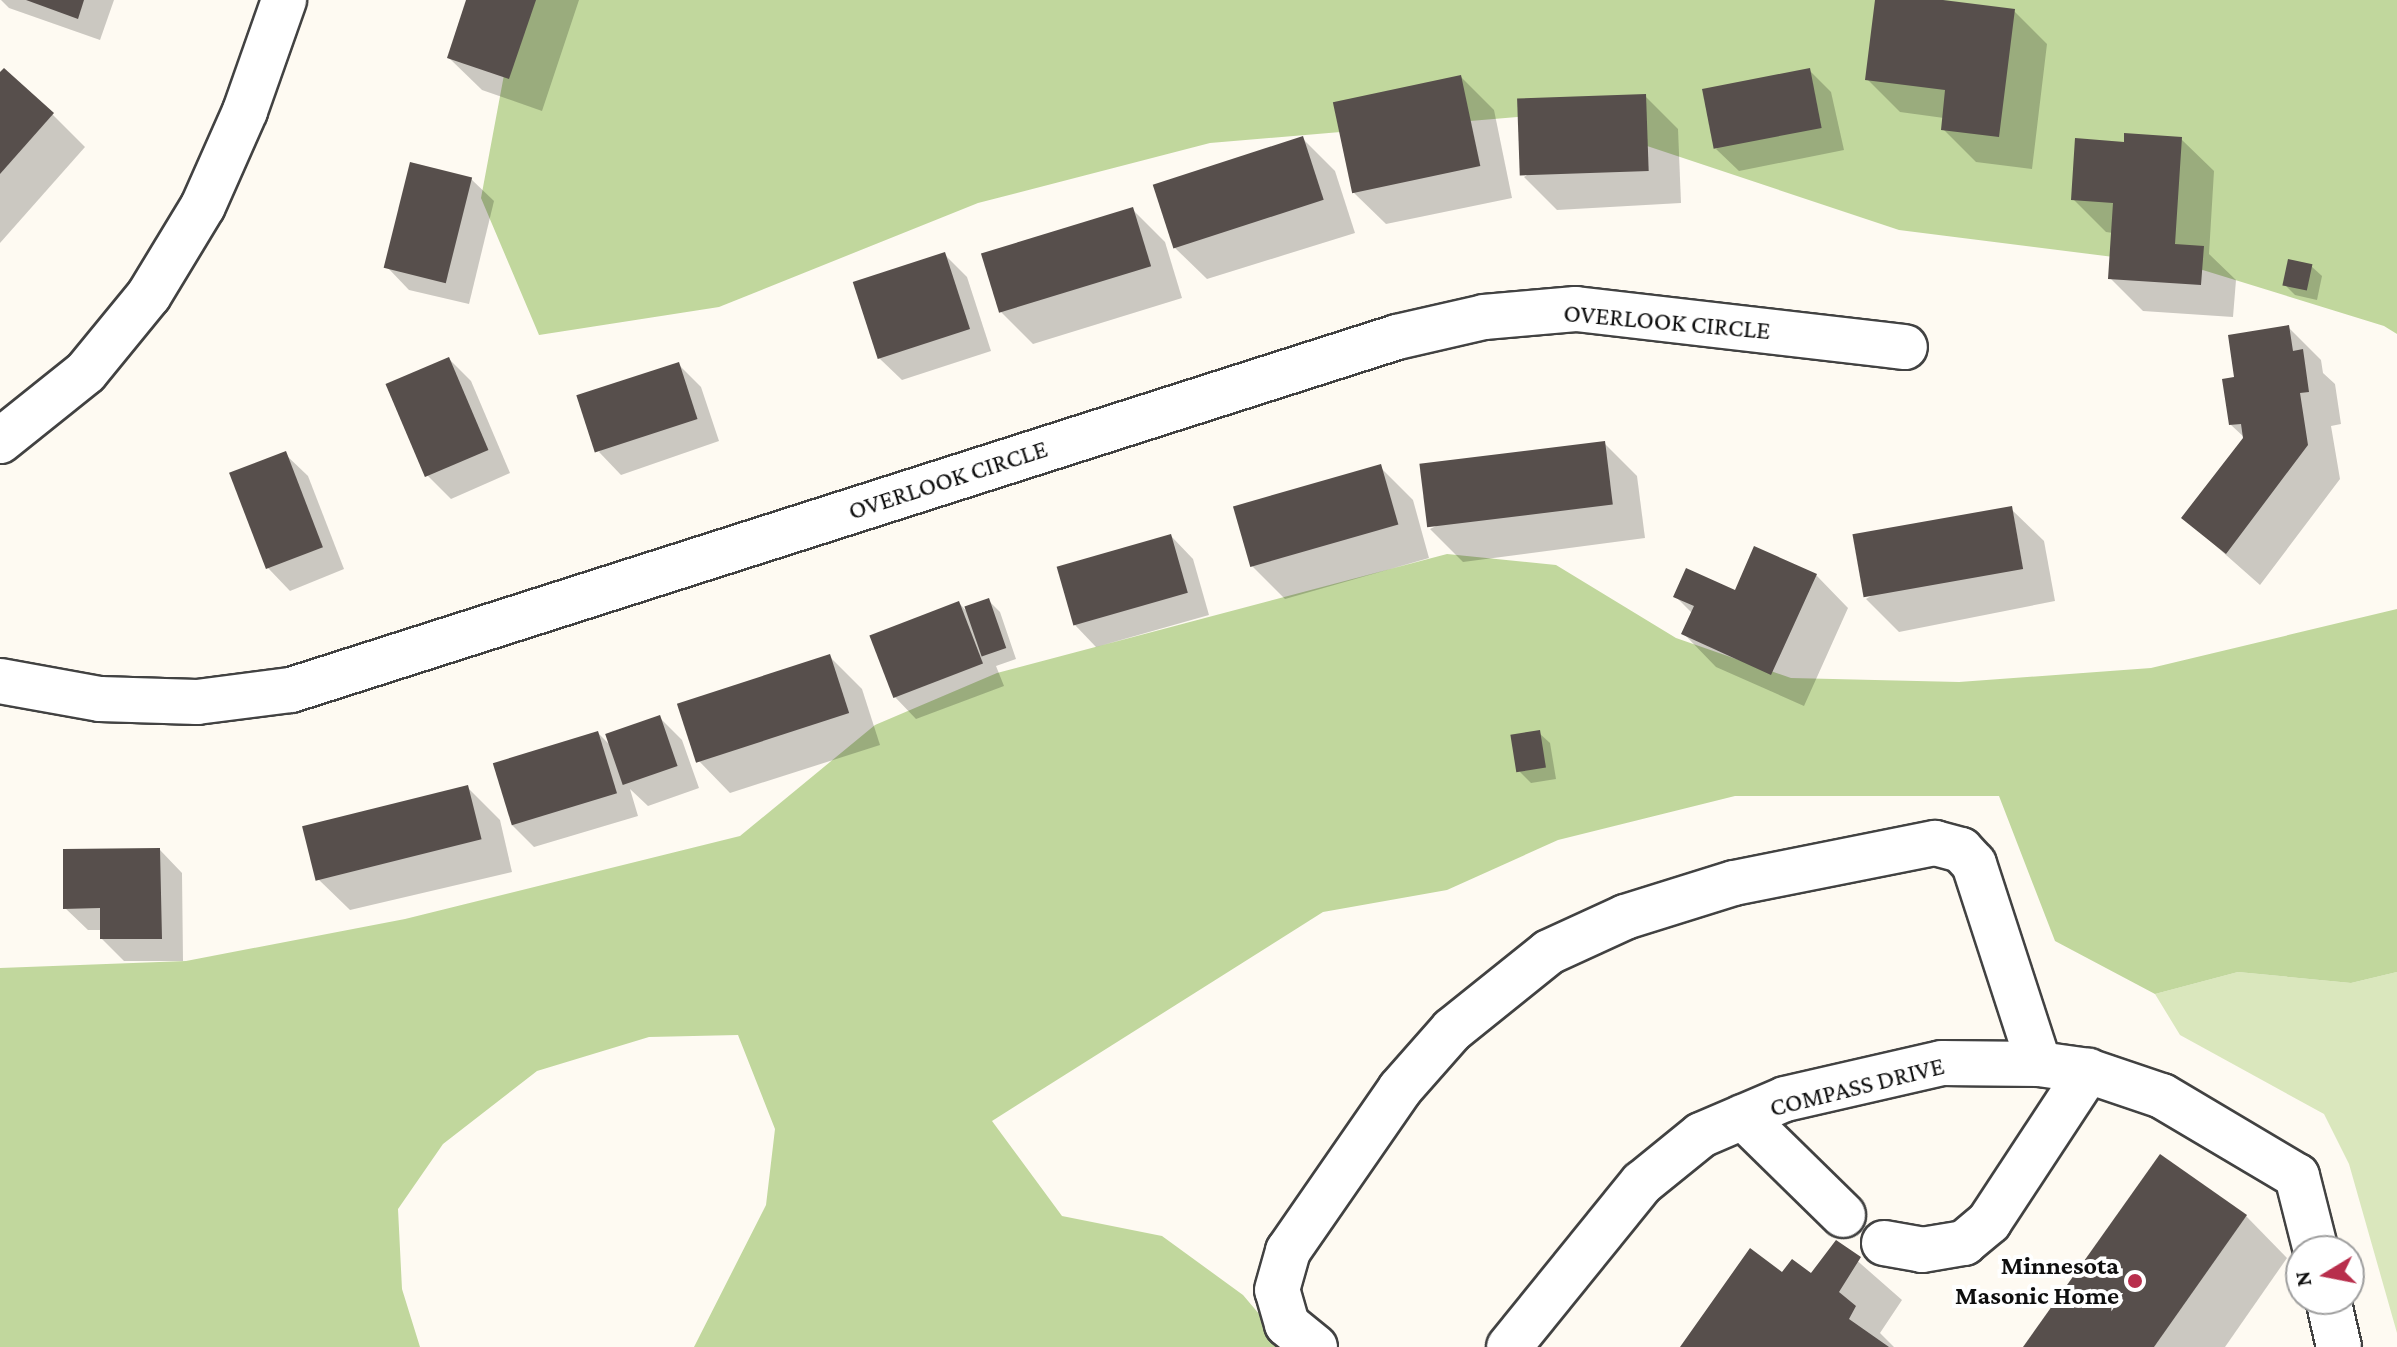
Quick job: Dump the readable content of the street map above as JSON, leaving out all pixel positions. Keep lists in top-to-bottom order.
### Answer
{
  "streets": {
    "street": ["OVERLOOK CIRCLE", "COMPASS DRIVE"]
  },
  "places": ["Minnesota Masonic Home"],
  "north": "left"
}
